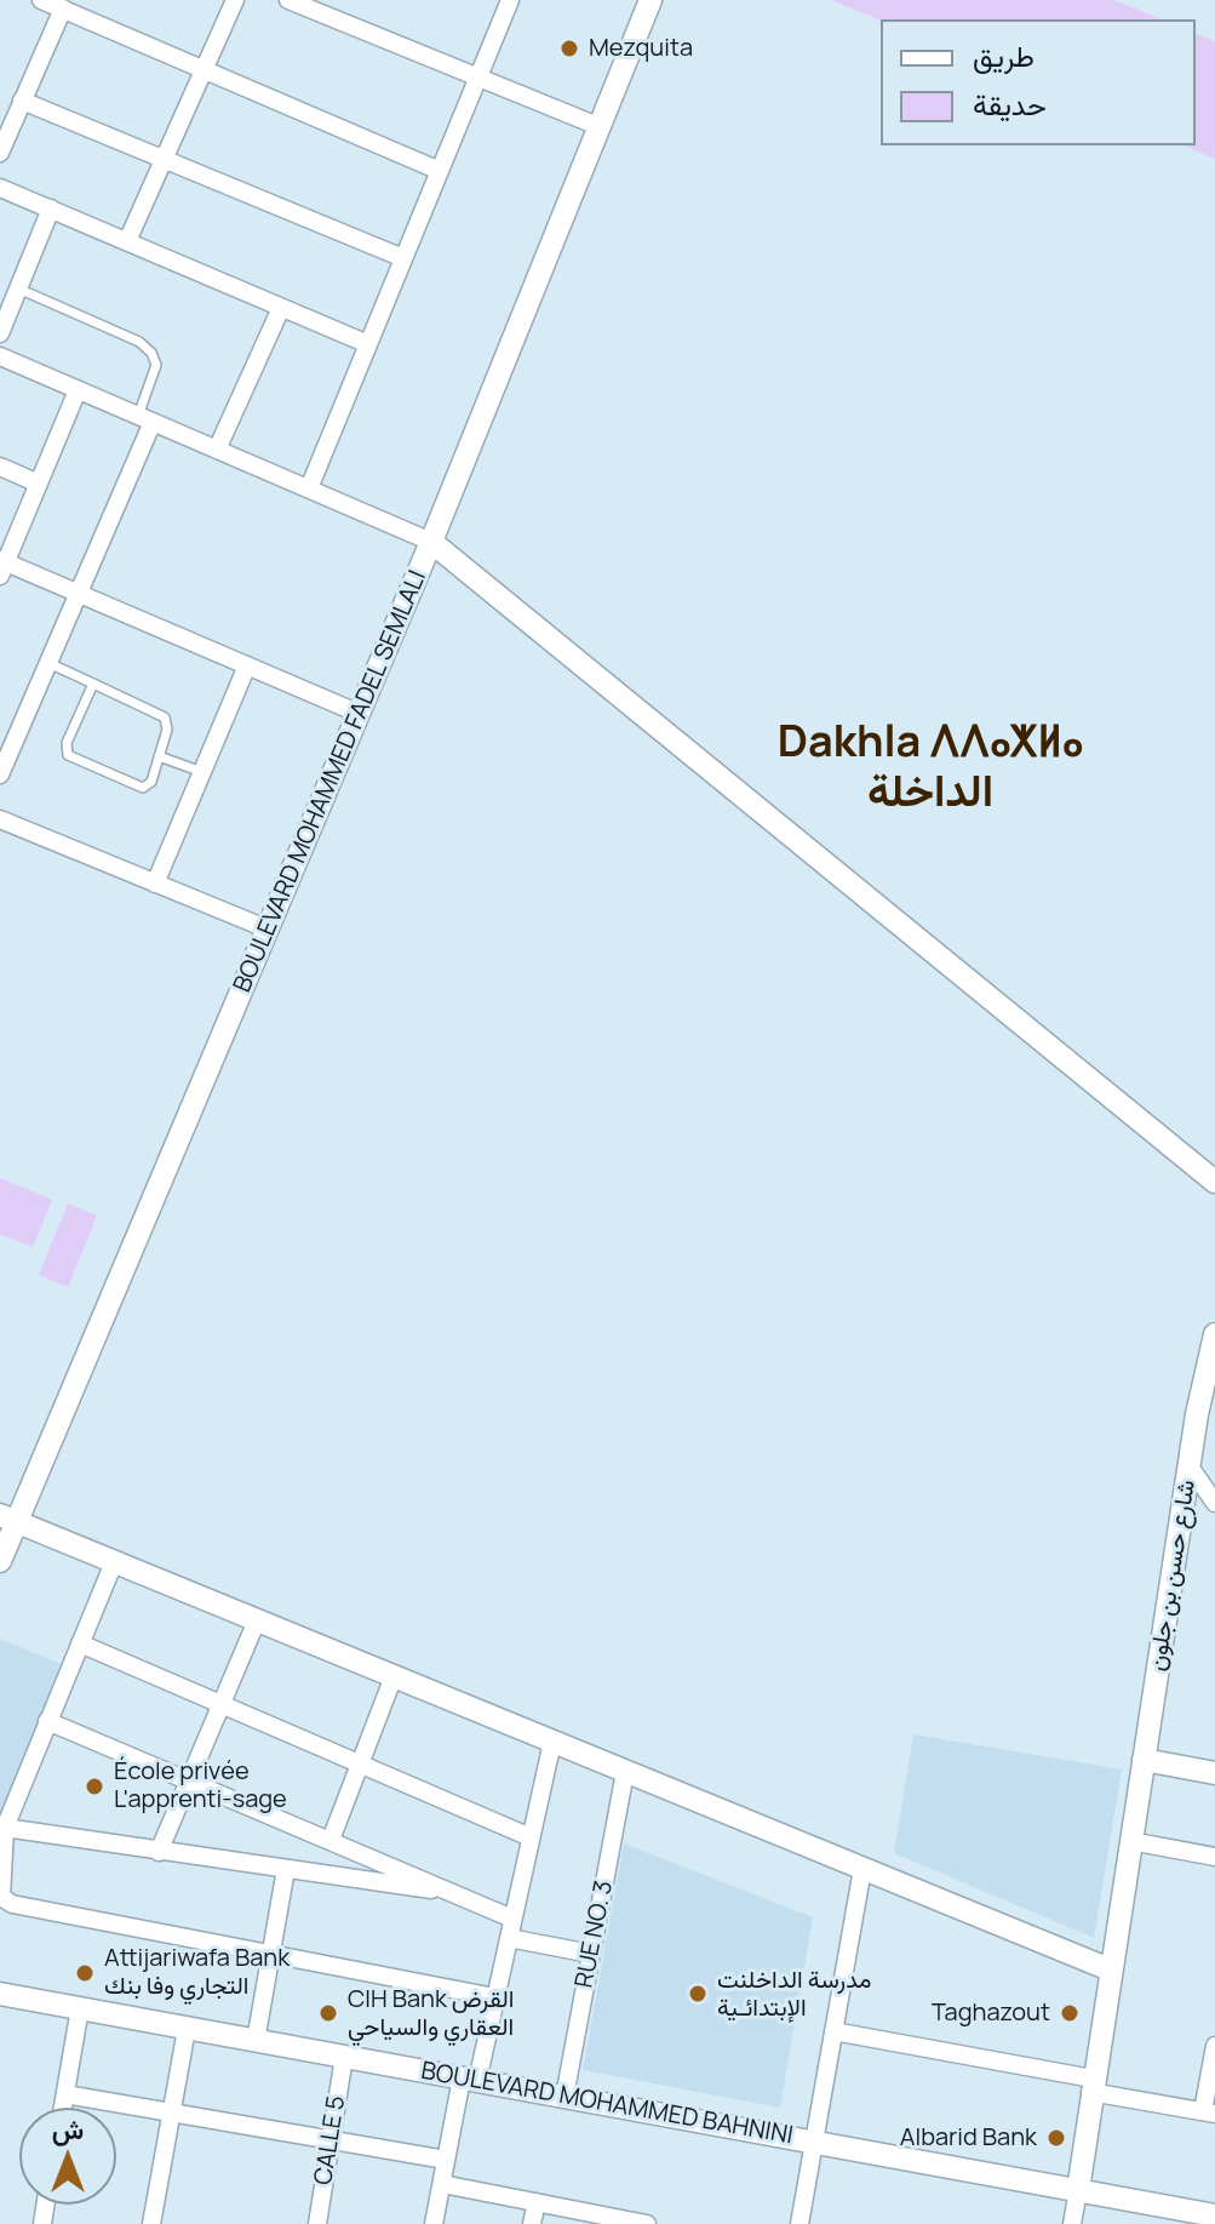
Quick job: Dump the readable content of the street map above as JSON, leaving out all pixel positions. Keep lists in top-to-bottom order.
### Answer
{
  "streets": {
    "street": [
      "BOULEVARD MOHAMMED FADEL SEMLALI",
      "شارع حسن بن جلون",
      "RUE NO. 3",
      "BOULEVARD MOHAMMED BAHNINI",
      "CALLE 5"
    ]
  },
  "crossings": [
    ["شارع حسن بن جلون", "BOULEVARD MOHAMMED BAHNINI"],
    ["RUE NO. 3", "BOULEVARD MOHAMMED BAHNINI"],
    ["BOULEVARD MOHAMMED BAHNINI", "CALLE 5"]
  ],
  "districts": ["Dakhla ⴷⴷⴰⵅⵍⴰ الداخلة"],
  "places": [
    "Mezquita",
    "École privée L'apprenti-sage",
    "Attijariwafa Bank التجاري وفا بنك",
    "مدرسة الداخلنت الإبتدائـية",
    "CIH Bank القرض العقاري والسياحي",
    "Taghazout",
    "Albarid Bank"
  ],
  "legend": ["طريق", "حديقة"],
  "north": "top"
}
